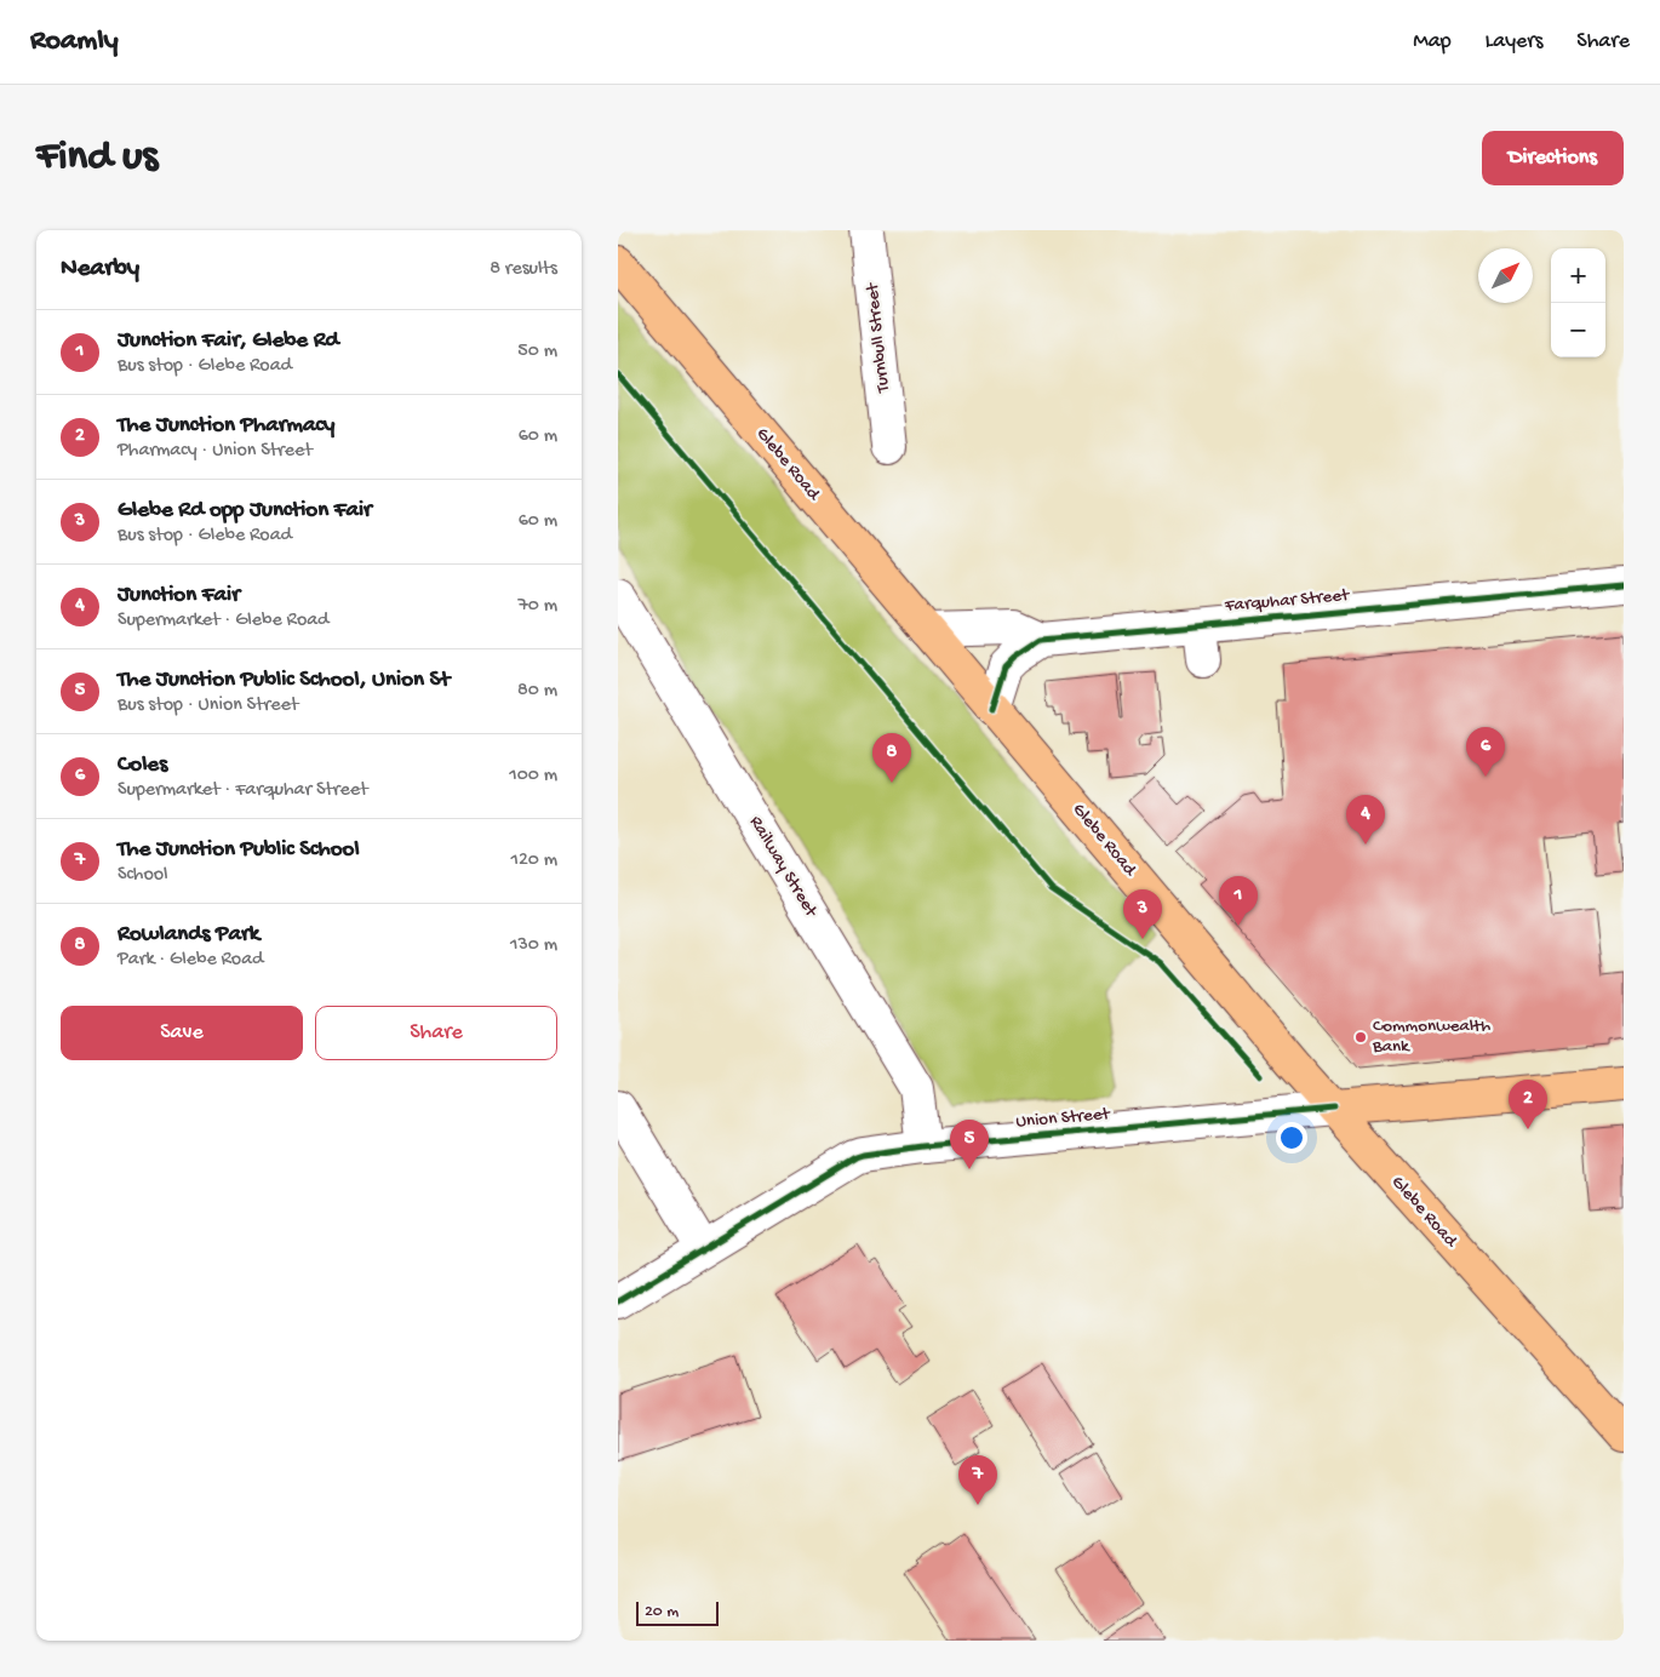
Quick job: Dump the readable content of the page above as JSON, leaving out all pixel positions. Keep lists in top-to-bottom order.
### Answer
{
  "streets": {
    "main road": ["Glebe Road", "Union Street"],
    "street": ["Turnbull Street", "Farquhar Street", "Railway Street"]
  },
  "crossings": [
    ["Glebe Road", "Farquhar Street"],
    ["Glebe Road", "Union Street"],
    ["Railway Street", "Union Street"]
  ],
  "places": ["Commonwealth Bank"],
  "scale_bar": "20 m",
  "north": "top right",
  "page": {
    "header": "Roamly",
    "nav": ["Map", "Layers", "Share"],
    "buttons": [
      "Directions",
      ["Save", "Share"]
    ],
    "title": "Find us",
    "heading": ["Nearby", "8 results"],
    "map_buttons": ["+", "−"],
    "list": [
      {
        "mark": "1",
        "name": "Junction Fair, Glebe Rd",
        "note": "Bus stop · Glebe Road",
        "value": "50 m"
      },
      {
        "mark": "2",
        "name": "The Junction Pharmacy",
        "note": "Pharmacy · Union Street",
        "value": "60 m"
      },
      {
        "mark": "3",
        "name": "Glebe Rd opp Junction Fair",
        "note": "Bus stop · Glebe Road",
        "value": "60 m"
      },
      {
        "mark": "4",
        "name": "Junction Fair",
        "note": "Supermarket · Glebe Road",
        "value": "70 m"
      },
      {
        "mark": "5",
        "name": "The Junction Public School, Union St",
        "note": "Bus stop · Union Street",
        "value": "80 m"
      },
      {
        "mark": "6",
        "name": "Coles",
        "note": "Supermarket · Farquhar Street",
        "value": "100 m"
      },
      {
        "mark": "7",
        "name": "The Junction Public School",
        "note": "School",
        "value": "120 m"
      },
      {
        "mark": "8",
        "name": "Rowlands Park",
        "note": "Park · Glebe Road",
        "value": "130 m"
      }
    ],
    "pins": [
      "6",
      "8",
      "4",
      "1",
      "3",
      "2",
      "5",
      "7"
    ],
    "scale": "20 m"
  }
}
